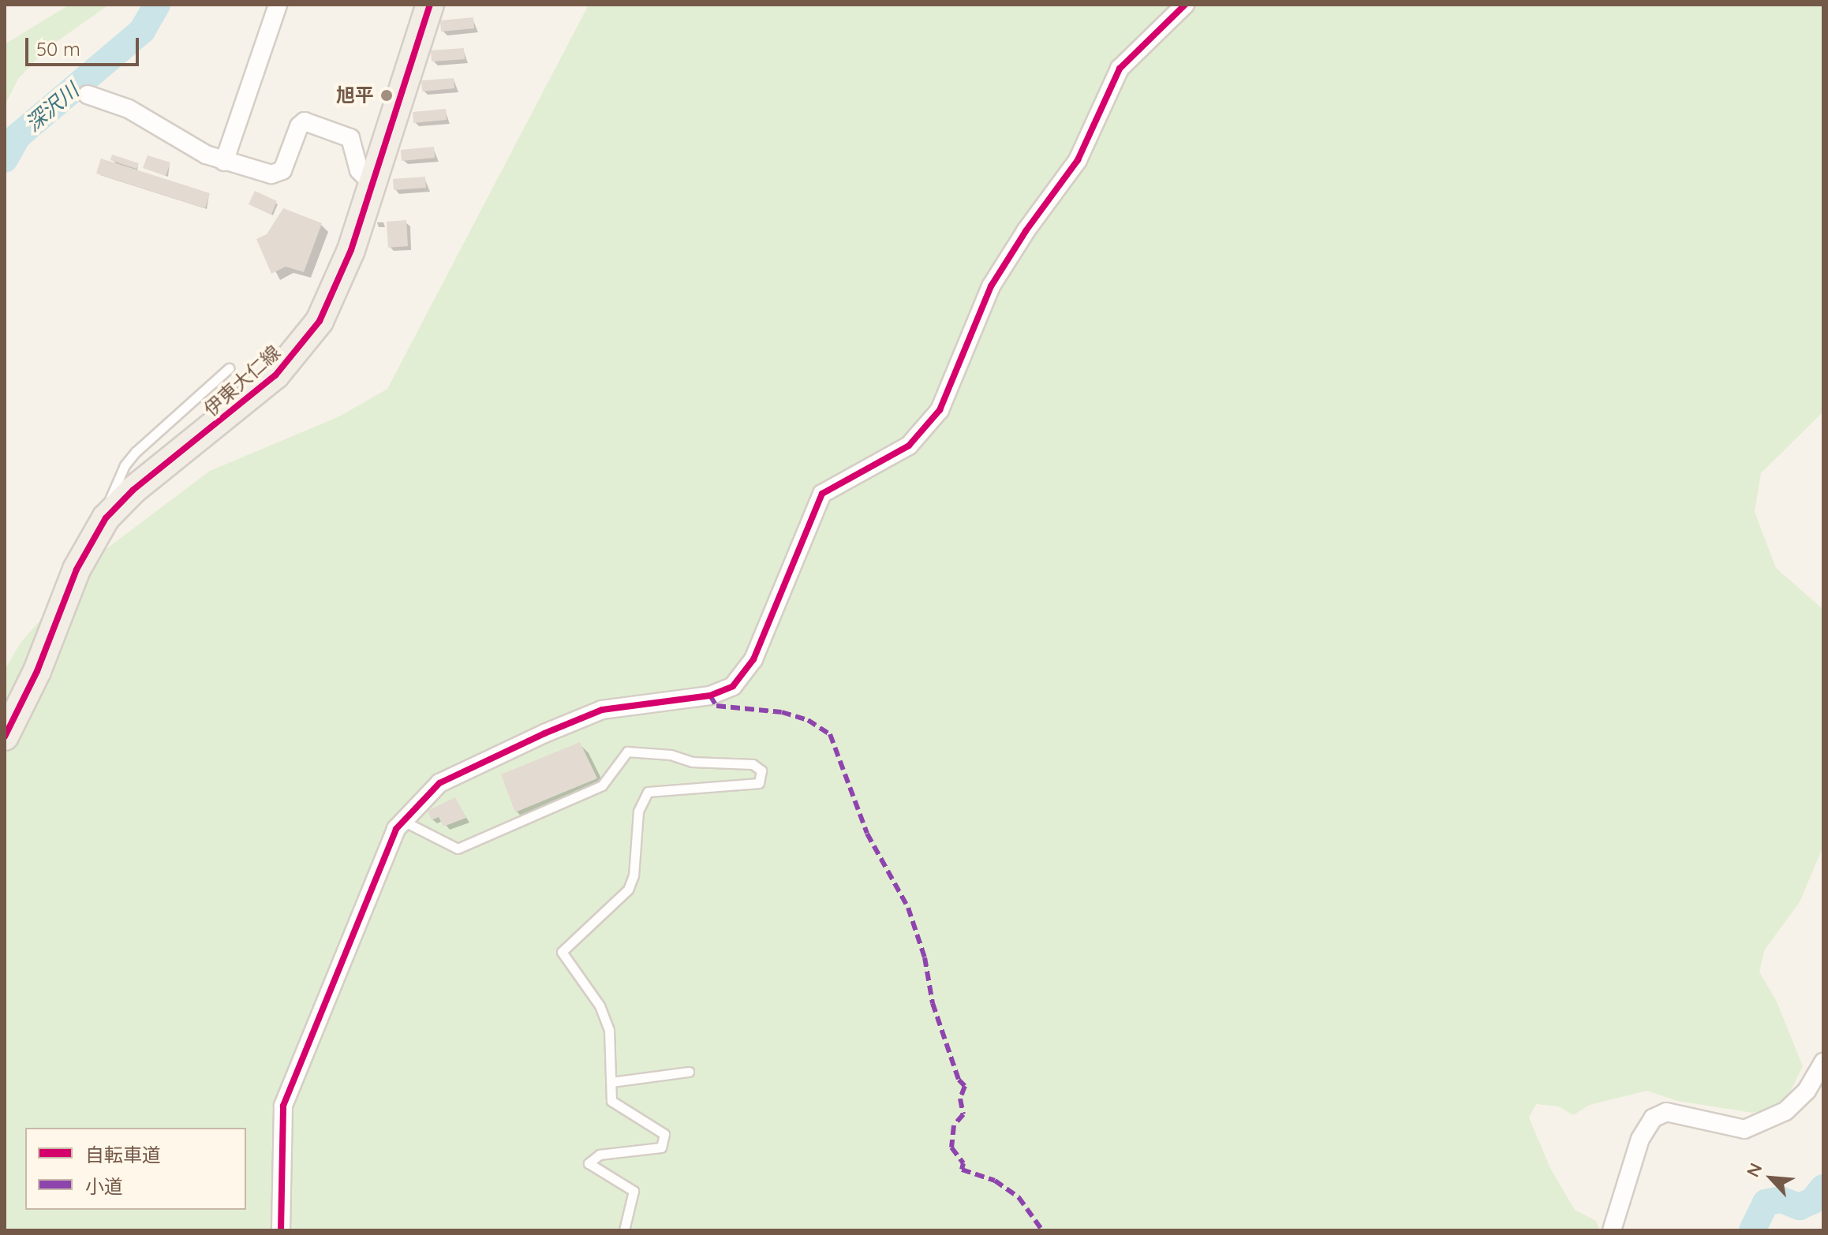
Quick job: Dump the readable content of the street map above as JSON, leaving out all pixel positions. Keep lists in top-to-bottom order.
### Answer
{
  "streets": {
    "main road": ["伊東大仁線"]
  },
  "water": ["深沢川"],
  "places": ["旭平"],
  "legend": ["自転車道", "小道"],
  "scale_bar": "50 m",
  "north": "top left"
}
